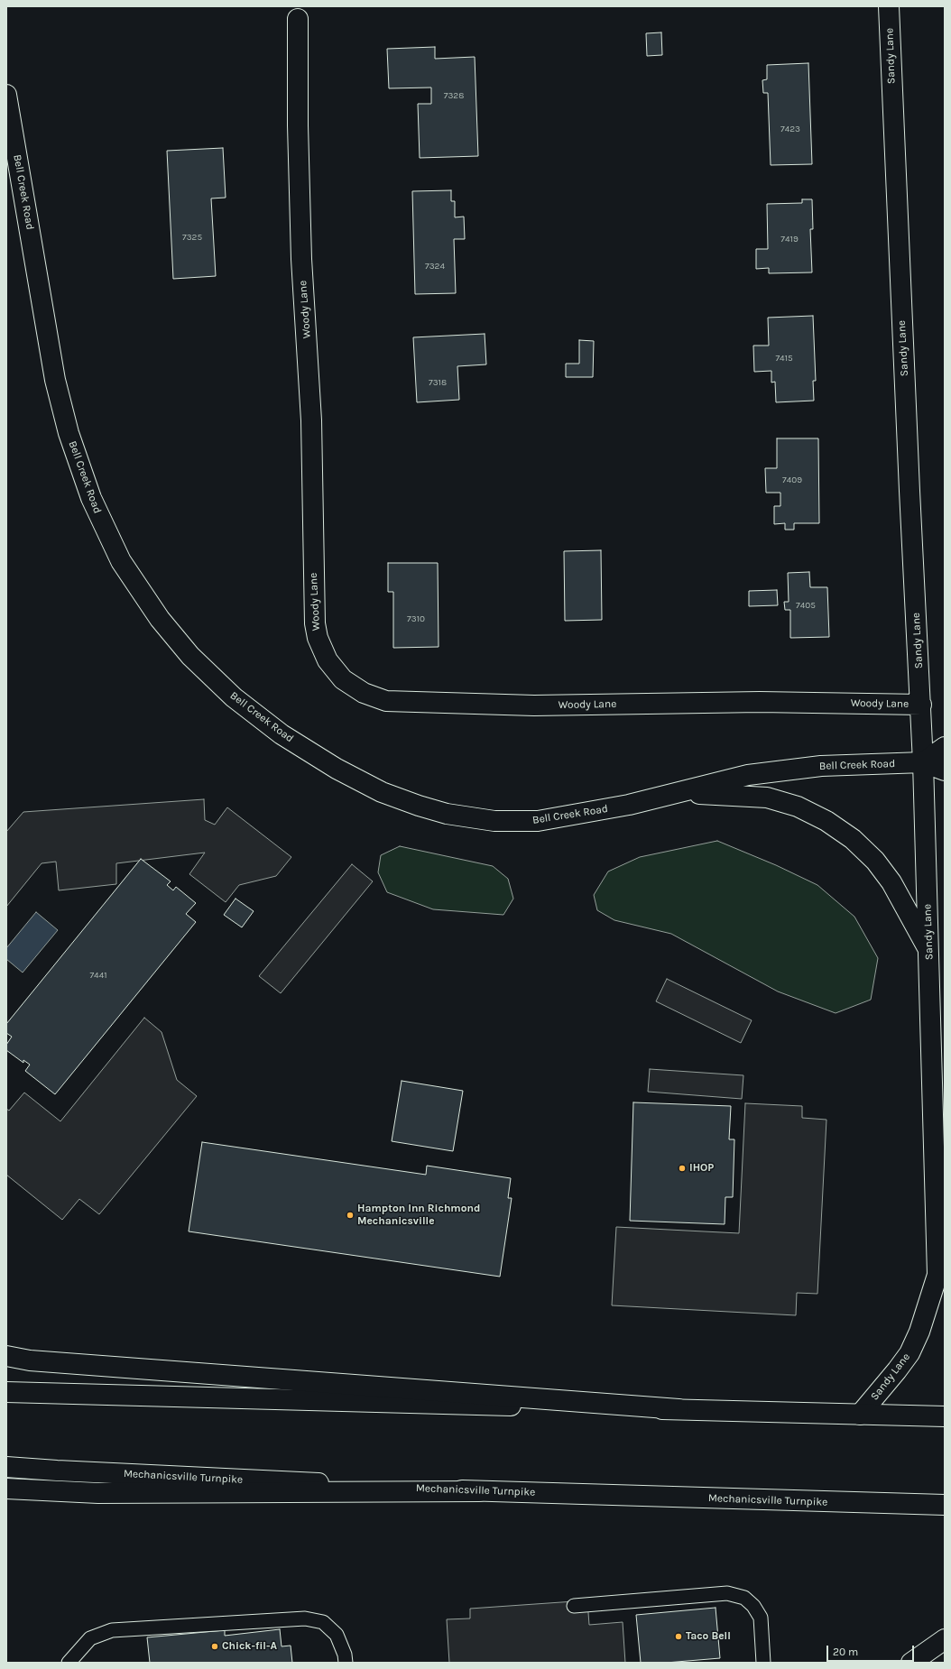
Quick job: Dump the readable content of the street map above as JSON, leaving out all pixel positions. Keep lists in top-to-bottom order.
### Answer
{
  "streets": {
    "main road": [
      "Sandy Lane",
      "Bell Creek Road",
      "Woody Lane",
      "Mechanicsville Turnpike"
    ]
  },
  "crossings": [
    ["Sandy Lane", "Bell Creek Road"],
    ["Sandy Lane", "Woody Lane"]
  ],
  "places": [
    "IHOP",
    "Hampton Inn Richmond Mechanicsville",
    "Taco Bell",
    "Chick-fil-A"
  ],
  "house_numbers": [
    "7328",
    "7423",
    "7325",
    "7419",
    "7324",
    "7415",
    "7318",
    "7409",
    "7405",
    "7310",
    "7441"
  ],
  "scale_bar": "20 m"
}
